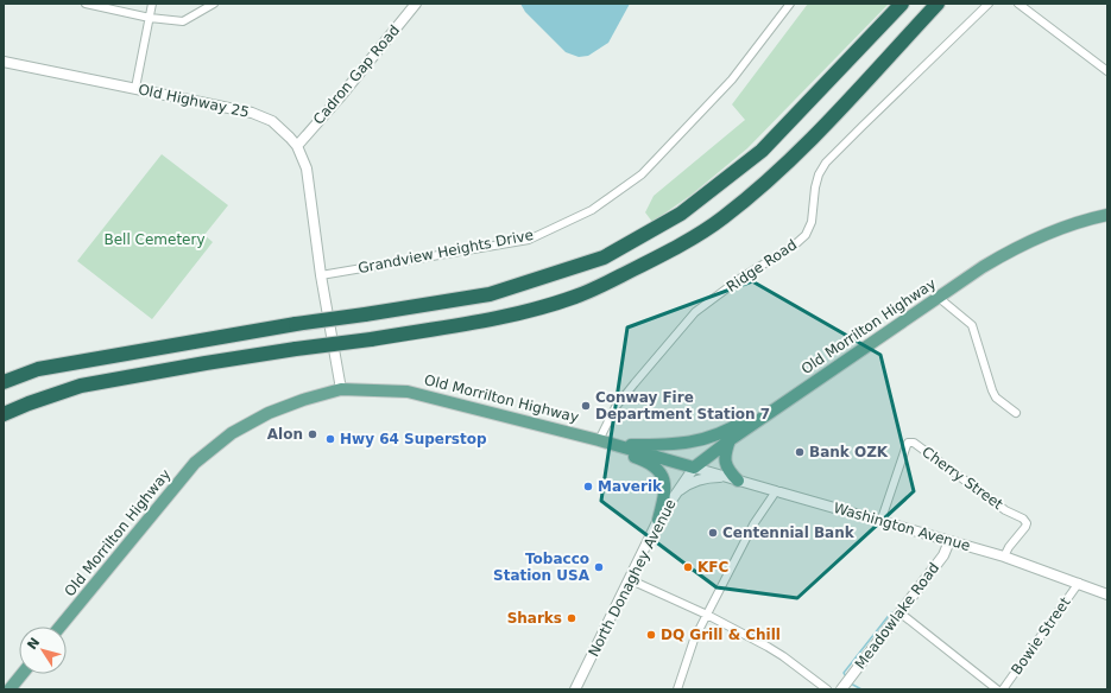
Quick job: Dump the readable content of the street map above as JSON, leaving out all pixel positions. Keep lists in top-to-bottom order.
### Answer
{
  "streets": {
    "main road": ["Old Morrilton Highway"],
    "street": [
      "Cadron Gap Road",
      "Old Highway 25",
      "Grandview Heights Drive",
      "Ridge Road",
      "Cherry Street",
      "Washington Avenue",
      "North Donaghey Avenue",
      "Meadowlake Road",
      "Bowie Street"
    ]
  },
  "crossings": [
    ["Cadron Gap Road", "Old Highway 25"],
    ["Old Highway 25", "Grandview Heights Drive"],
    ["Old Highway 25", "Old Morrilton Highway"],
    ["Ridge Road", "Old Morrilton Highway"],
    ["Old Morrilton Highway", "Washington Avenue"],
    ["Old Morrilton Highway", "North Donaghey Avenue"],
    ["Cherry Street", "Washington Avenue"],
    ["Washington Avenue", "North Donaghey Avenue"],
    ["Washington Avenue", "Meadowlake Road"],
    ["Washington Avenue", "Bowie Street"]
  ],
  "parks": ["Bell Cemetery"],
  "places": [
    "Conway Fire Department Station 7",
    "Alon",
    "Hwy 64 Superstop",
    "Bank OZK",
    "Maverik",
    "Centennial Bank",
    "Tobacco Station USA",
    "KFC",
    "Sharks",
    "DQ Grill & Chill"
  ],
  "north": "top left"
}
